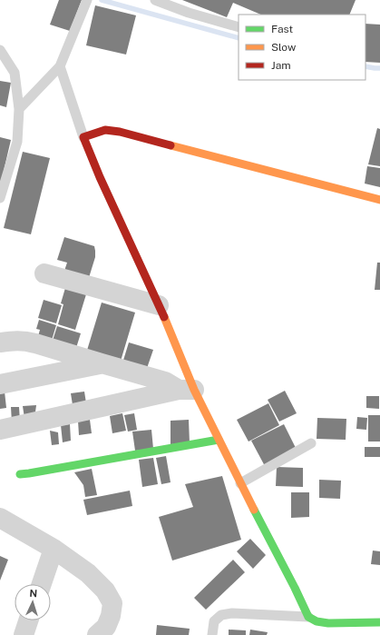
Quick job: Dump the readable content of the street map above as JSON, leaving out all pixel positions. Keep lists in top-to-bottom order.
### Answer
{
  "legend": ["Fast", "Slow", "Jam"],
  "north": "top"
}
